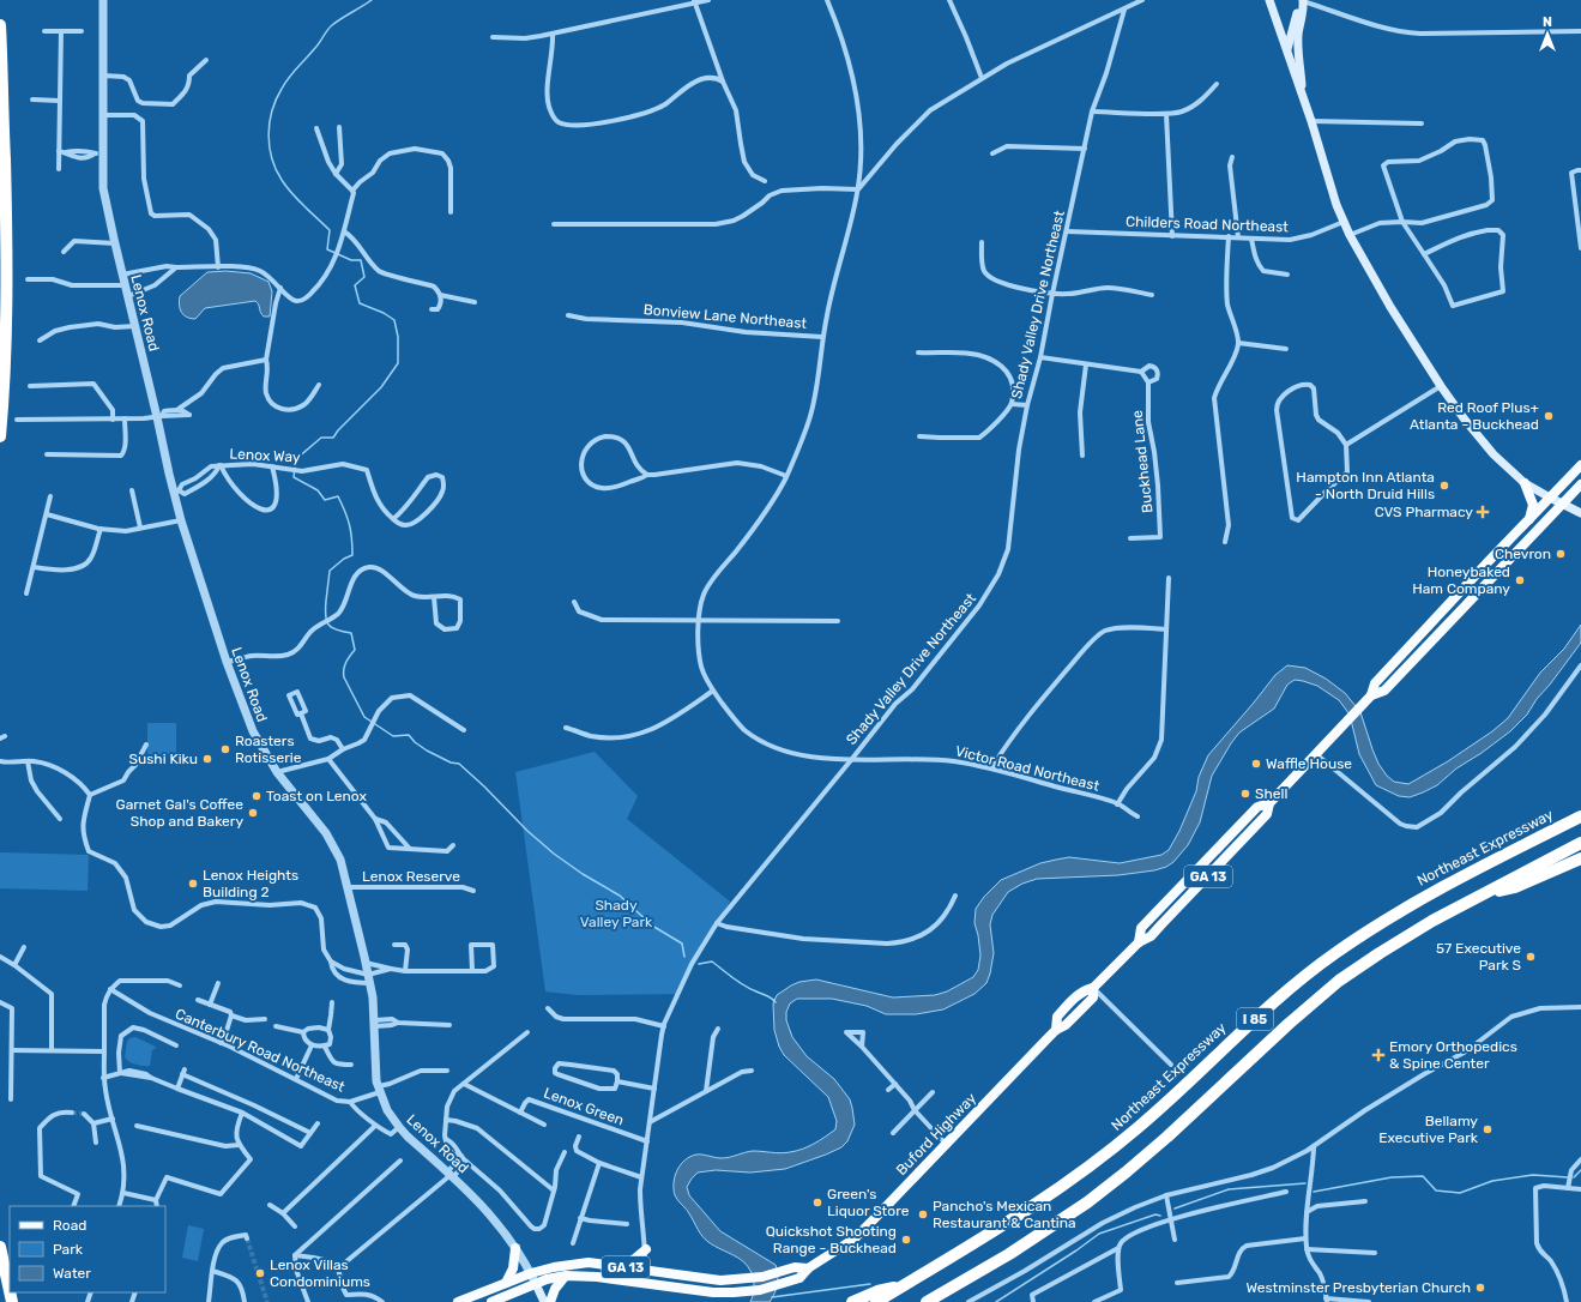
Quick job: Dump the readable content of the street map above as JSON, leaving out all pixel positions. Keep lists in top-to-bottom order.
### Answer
{
  "streets": {
    "highway": ["Northeast Expressway", "I 85"],
    "main road": ["Lenox Road", "GA 13", "Buford Highway"],
    "street": [
      "Childers Road Northeast",
      "Shady Valley Drive Northeast",
      "Bonview Lane Northeast",
      "Lenox Way",
      "Buckhead Lane",
      "Victor Road Northeast",
      "Lenox Reserve",
      "Canterbury Road Northeast",
      "Lenox Green"
    ]
  },
  "crossings": [
    ["Childers Road Northeast", "Shady Valley Drive Northeast"],
    ["Shady Valley Drive Northeast", "Victor Road Northeast"],
    ["Shady Valley Drive Northeast", "GA 13"],
    ["Shady Valley Drive Northeast", "Lenox Green"],
    ["Lenox Road", "Lenox Way"],
    ["Lenox Road", "Lenox Reserve"],
    ["Lenox Road", "GA 13"],
    ["Lenox Road", "Canterbury Road Northeast"],
    ["Lenox Road", "Buford Highway"],
    ["Bonview Lane Northeast", "Victor Road Northeast"],
    ["GA 13", "Buford Highway"]
  ],
  "parks": ["Shady Valley Park"],
  "places": {
    "other": [
      "Red Roof Plus+ Atlanta - Buckhead",
      "Hampton Inn Atlanta - North Druid Hills",
      "Chevron",
      "Honeybaked Ham Company",
      "Roasters Rotisserie",
      "Sushi Kiku",
      "Waffle House",
      "Shell",
      "Toast on Lenox",
      "Garnet Gal's Coffee Shop and Bakery",
      "Lenox Heights Building 2",
      "57 Executive Park S",
      "Bellamy Executive Park",
      "Green's Liquor Store",
      "Pancho's Mexican Restaurant & Cantina",
      "Quickshot Shooting Range - Buckhead",
      "Lenox Villas Condominiums",
      "Westminster Presbyterian Church"
    ],
    "health": ["CVS Pharmacy", "Emory Orthopedics & Spine Center"]
  },
  "legend": ["Road", "Park", "Water"],
  "north": "top"
}
